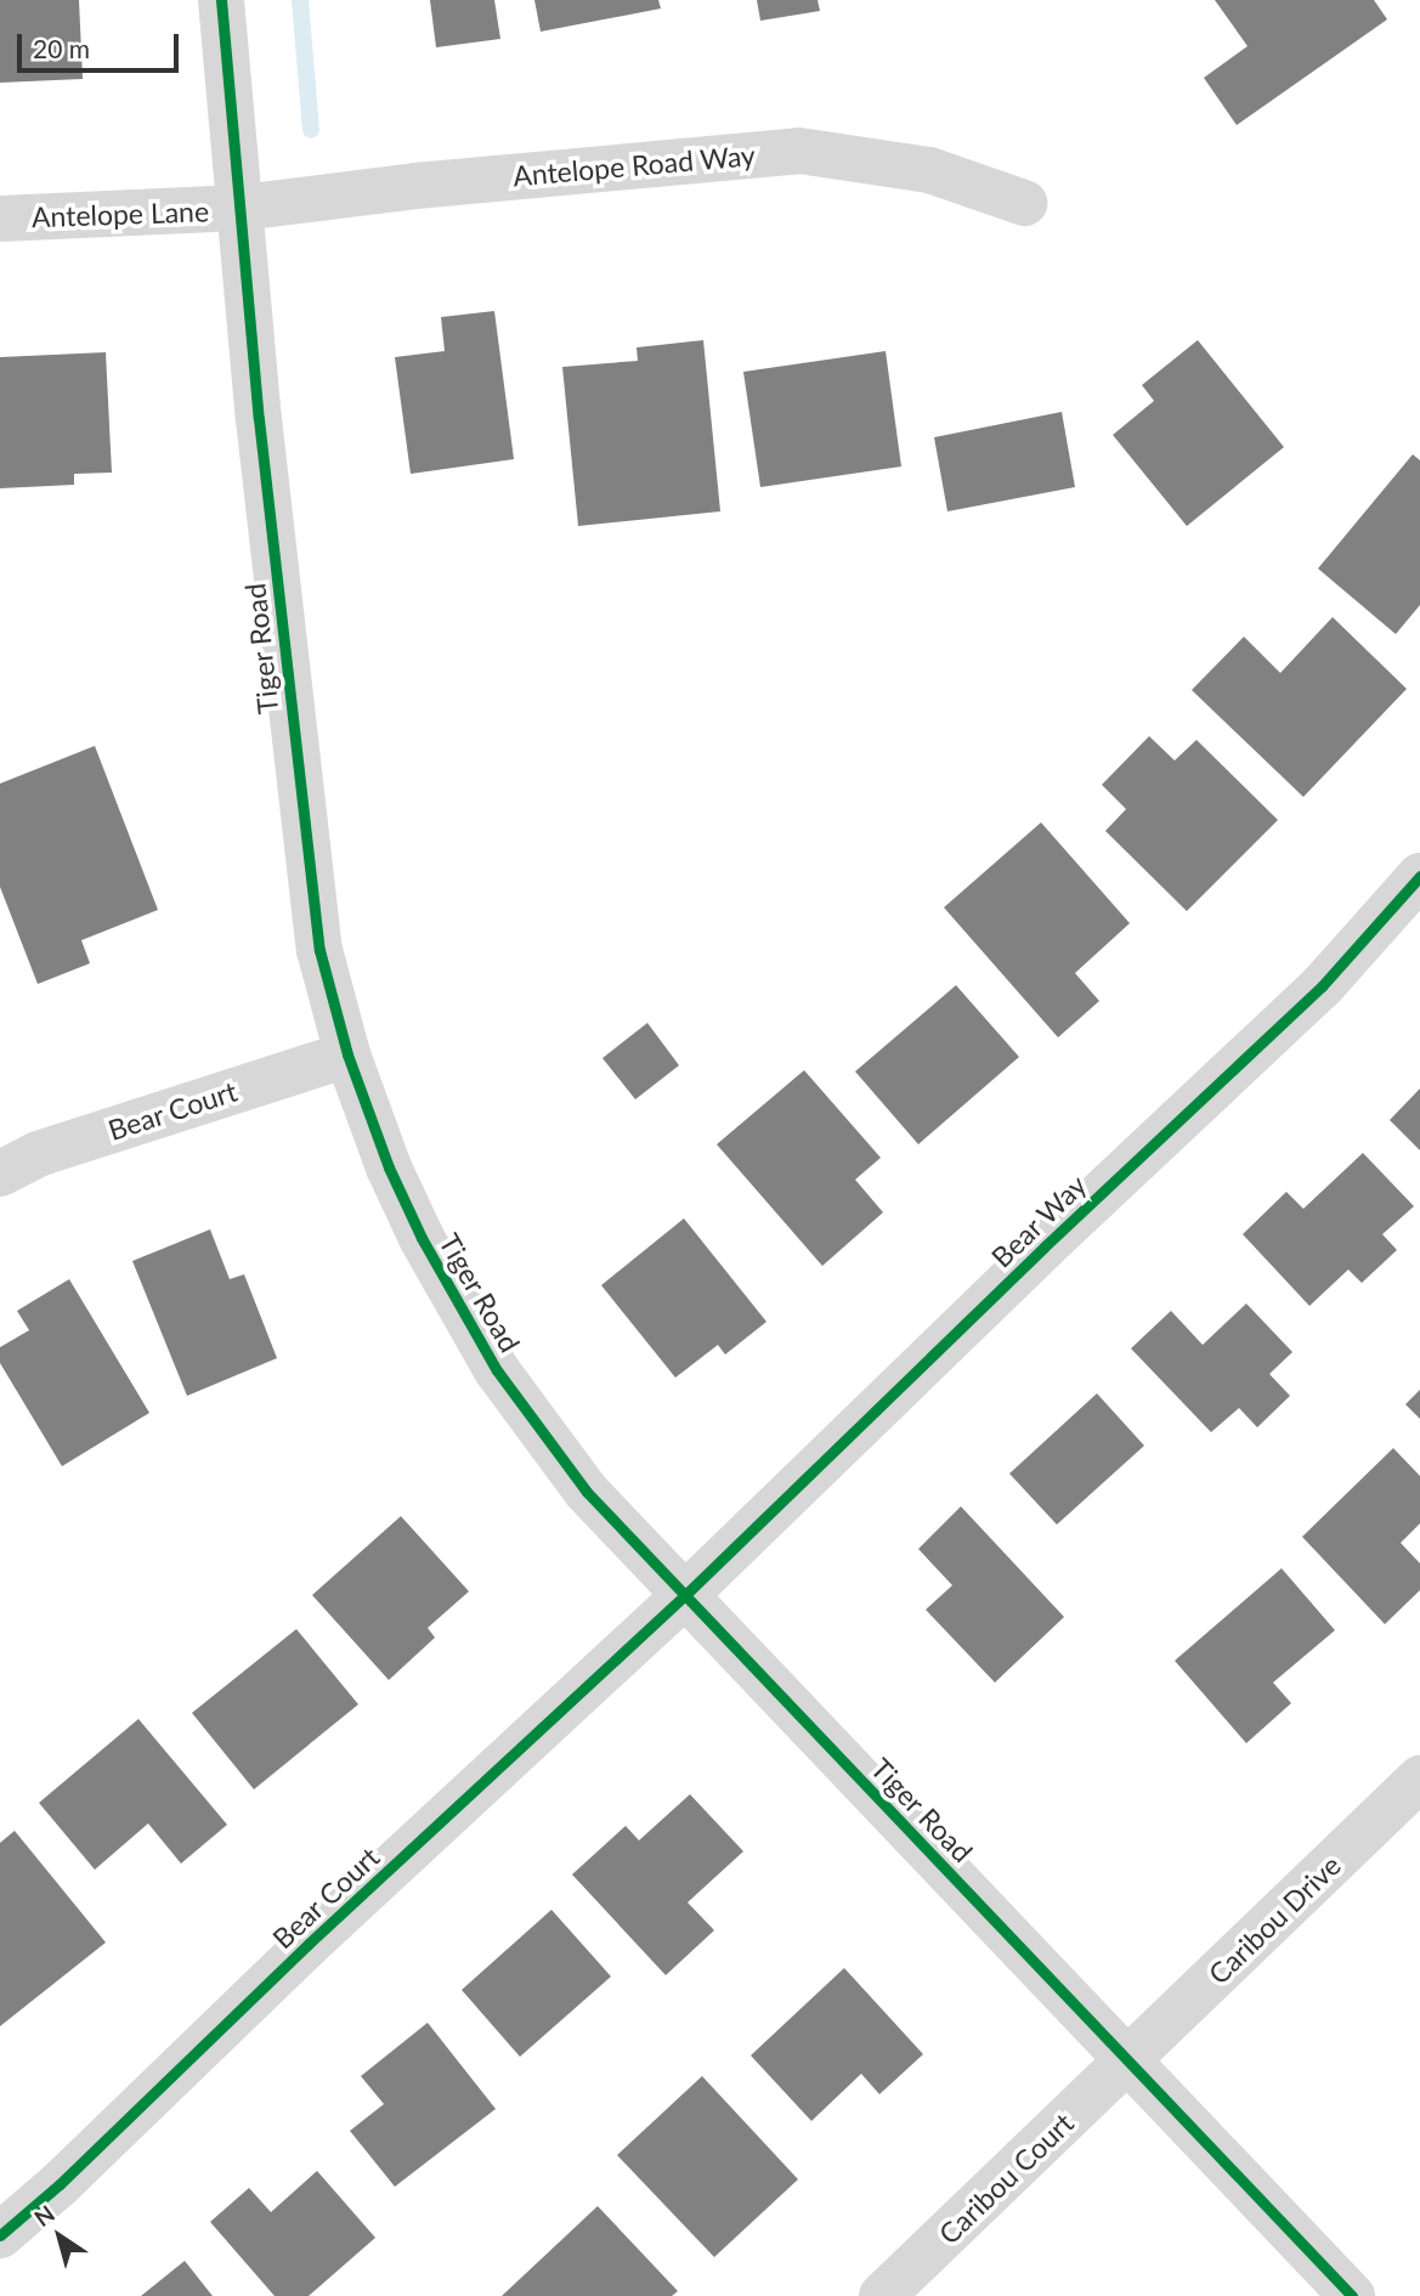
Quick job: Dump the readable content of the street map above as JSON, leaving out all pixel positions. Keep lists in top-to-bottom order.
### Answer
{
  "streets": {
    "street": [
      "Antelope Road Way",
      "Antelope Lane",
      "Tiger Road",
      "Bear Court",
      "Bear Way",
      "Caribou Drive",
      "Caribou Court"
    ]
  },
  "crossings": [
    ["Antelope Road Way", "Antelope Lane"],
    ["Antelope Road Way", "Tiger Road"],
    ["Antelope Lane", "Tiger Road"],
    ["Tiger Road", "Bear Court"],
    ["Tiger Road", "Bear Way"],
    ["Tiger Road", "Caribou Drive"],
    ["Tiger Road", "Caribou Court"],
    ["Bear Court", "Bear Way"],
    ["Caribou Drive", "Caribou Court"]
  ],
  "scale_bar": "20 m",
  "north": "top left"
}
